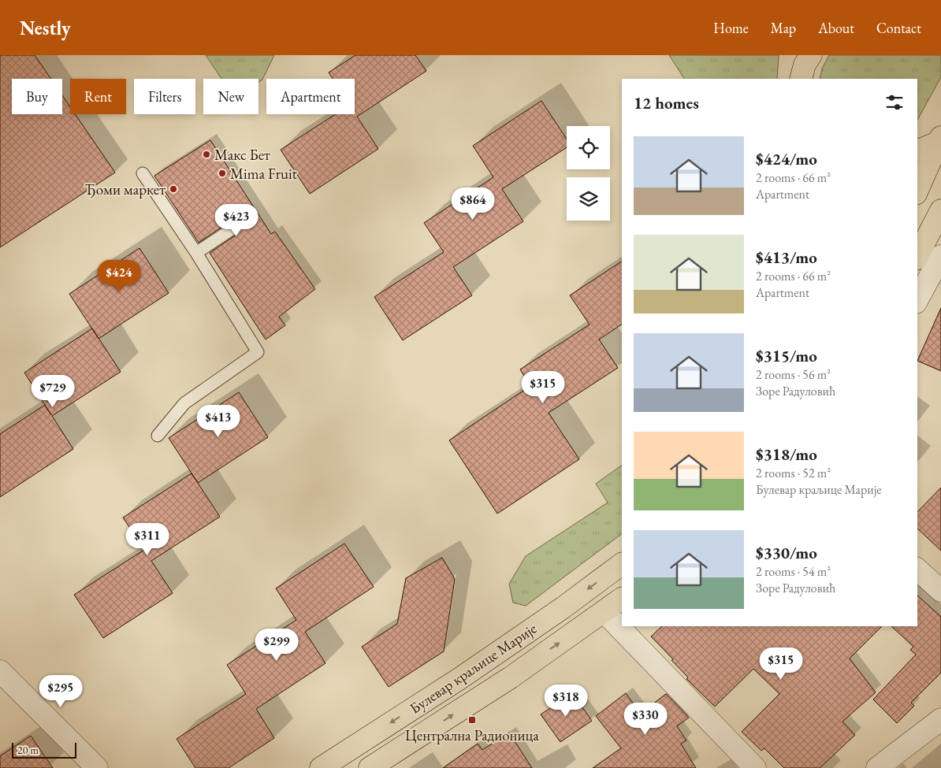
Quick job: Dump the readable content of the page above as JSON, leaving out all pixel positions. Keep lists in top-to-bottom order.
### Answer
{
  "streets": {
    "main road": ["Булевар краљице Марије"]
  },
  "places": {
    "other": ["Макс Бет", "Mima Fruit", "Ђоми маркет"],
    "transit": ["Централна Радионица"]
  },
  "scale_bar": "20 m",
  "page": {
    "header": "Nestly",
    "nav": [
      "Home",
      "Map",
      "About",
      "Contact"
    ],
    "chip": [
      "Buy",
      "Rent",
      "Filters",
      "New",
      "Apartment"
    ],
    "heading": "12 homes",
    "list": [
      {
        "name": "$424/mo",
        "note": "2 rooms · 66 m² · Apartment"
      },
      {
        "name": "$413/mo",
        "note": "2 rooms · 66 m² · Apartment"
      },
      {
        "name": "$315/mo",
        "note": "2 rooms · 56 m² · Зоре Радуловић"
      },
      {
        "name": "$318/mo",
        "note": "2 rooms · 52 m² · Булевар краљице Марије"
      },
      {
        "name": "$330/mo",
        "note": "2 rooms · 54 m² · Зоре Радуловић"
      }
    ],
    "price": [
      "$864",
      "$423",
      "$424",
      "$315",
      "$729",
      "$413",
      "$311",
      "$299",
      "$315",
      "$295",
      "$318",
      "$330"
    ],
    "scale": "20 m"
  }
}
